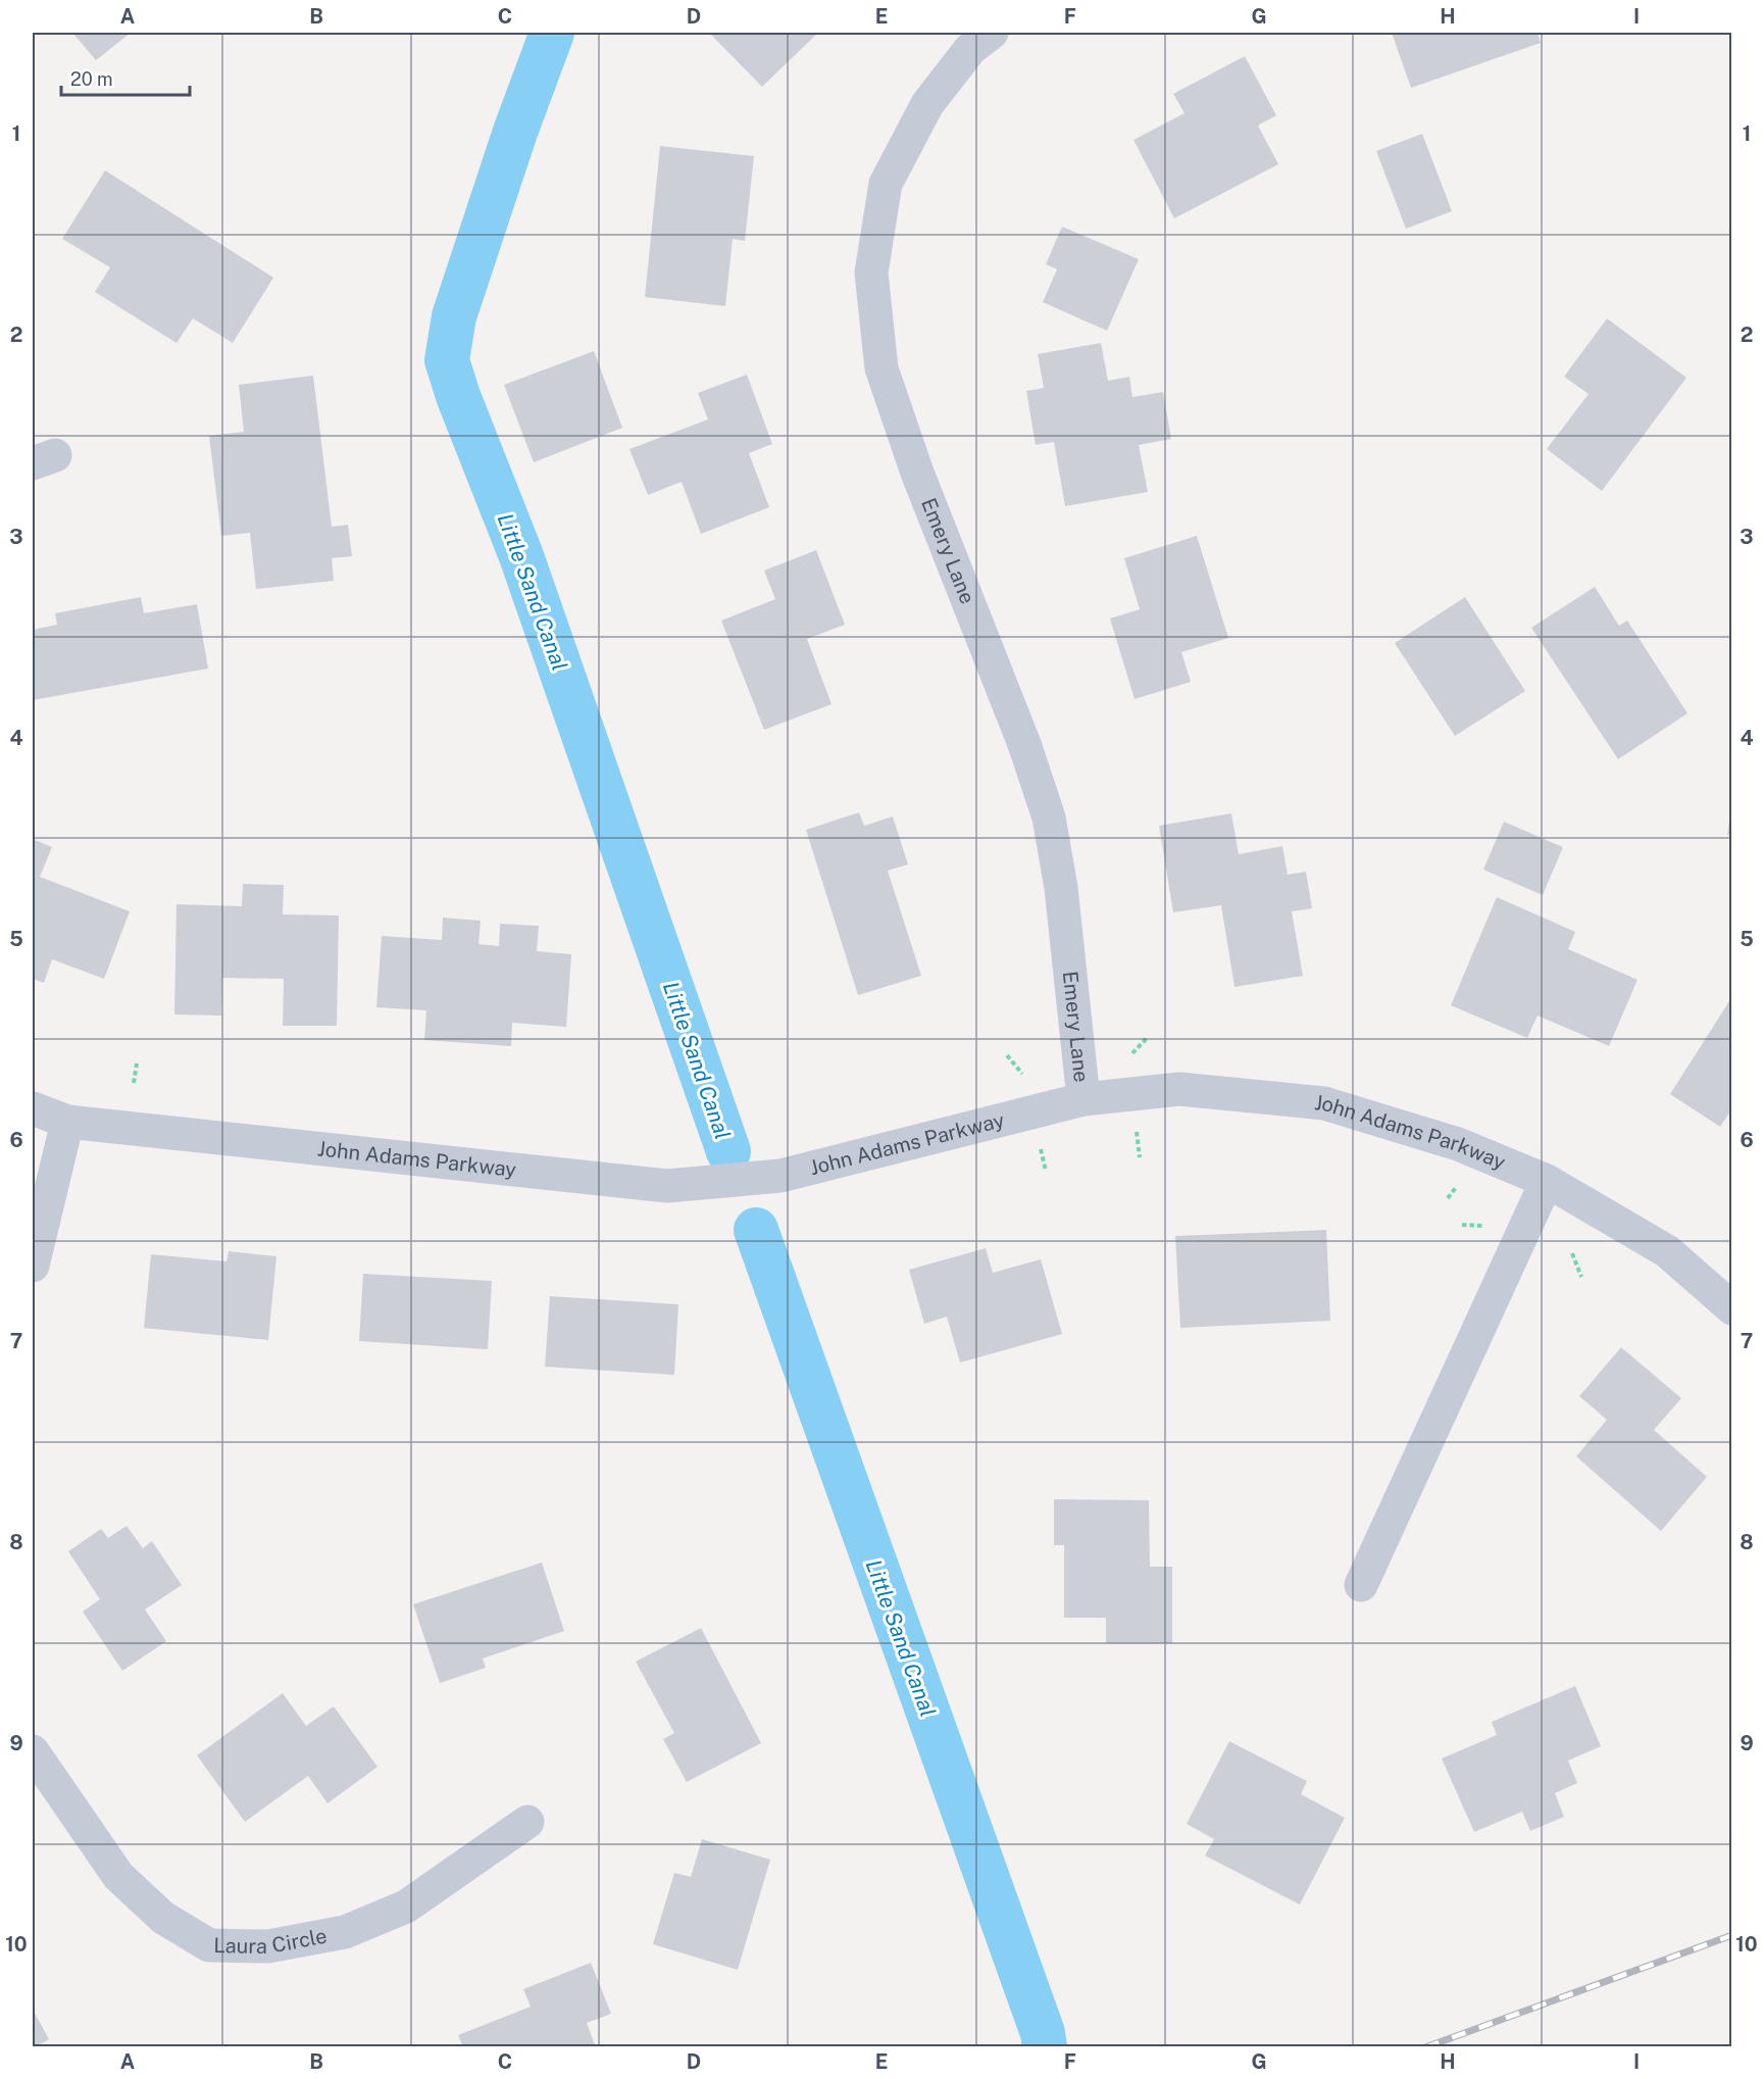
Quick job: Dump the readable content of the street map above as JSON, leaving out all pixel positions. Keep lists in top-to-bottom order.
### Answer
{
  "streets": {
    "street": ["Emery Lane", "John Adams Parkway", "Laura Circle"]
  },
  "crossings": [
    ["Emery Lane", "John Adams Parkway"]
  ],
  "water": ["Little Sand Canal"],
  "scale_bar": "20 m",
  "grid": {
    "columns": [
      "A",
      "B",
      "C",
      "D",
      "E",
      "F",
      "G",
      "H",
      "I"
    ],
    "rows": [
      "1",
      "2",
      "3",
      "4",
      "5",
      "6",
      "7",
      "8",
      "9",
      "10"
    ]
  }
}
